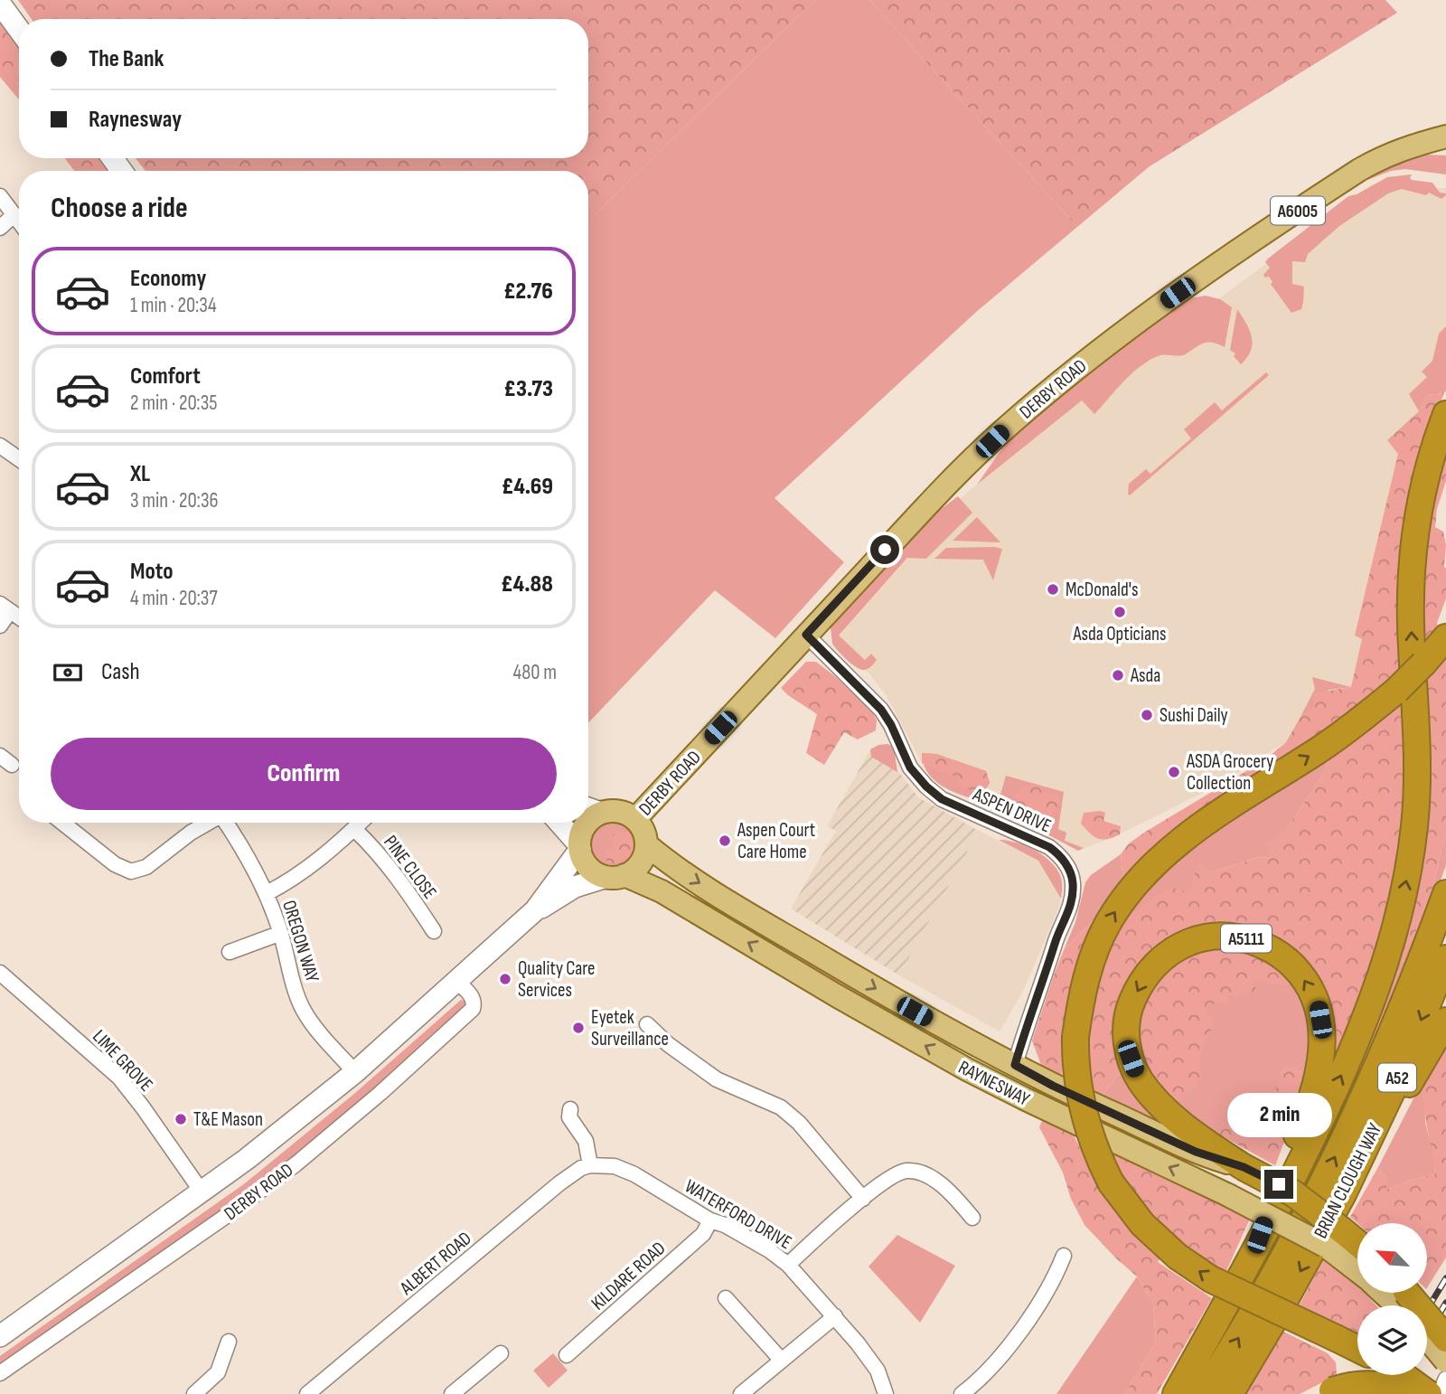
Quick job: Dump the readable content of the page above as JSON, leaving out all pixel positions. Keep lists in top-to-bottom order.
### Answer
{
  "streets": {
    "highway": [
      "A5111",
      "A52",
      "RAYNESWAY",
      "BRIAN CLOUGH WAY"
    ],
    "main road": ["A6005", "DERBY ROAD"],
    "street": [
      "ASPEN DRIVE",
      "PINE CLOSE",
      "OREGON WAY",
      "LIME GROVE",
      "WATERFORD DRIVE",
      "ALBERT ROAD",
      "KILDARE ROAD"
    ]
  },
  "crossings": [
    ["DERBY ROAD", "ASPEN DRIVE"],
    ["DERBY ROAD", "OREGON WAY"],
    ["DERBY ROAD", "LIME GROVE"],
    ["DERBY ROAD", "RAYNESWAY"],
    ["ASPEN DRIVE", "RAYNESWAY"],
    ["A5111", "RAYNESWAY"],
    ["WATERFORD DRIVE", "ALBERT ROAD"],
    ["WATERFORD DRIVE", "KILDARE ROAD"]
  ],
  "places": [
    "McDonald's",
    "Asda Opticians",
    "Asda",
    "Sushi Daily",
    "ASDA Grocery Collection",
    "Aspen Court Care Home",
    "Quality Care Services",
    "Eyetek Surveillance",
    "T&E Mason"
  ],
  "north": "top left",
  "page": {
    "banner": ["The Bank", "Raynesway"],
    "heading": "Choose a ride",
    "list": [
      {
        "name": "Economy",
        "note": "1 min · 20:34",
        "value": "£2.76"
      },
      {
        "name": "Comfort",
        "note": "2 min · 20:35",
        "value": "£3.73"
      },
      {
        "name": "XL",
        "note": "3 min · 20:36",
        "value": "£4.69"
      },
      {
        "name": "Moto",
        "note": "4 min · 20:37",
        "value": "£4.88"
      }
    ],
    "pay": ["Cash", "480 m"],
    "buttons": "Confirm",
    "bubble": "2 min"
  }
}
